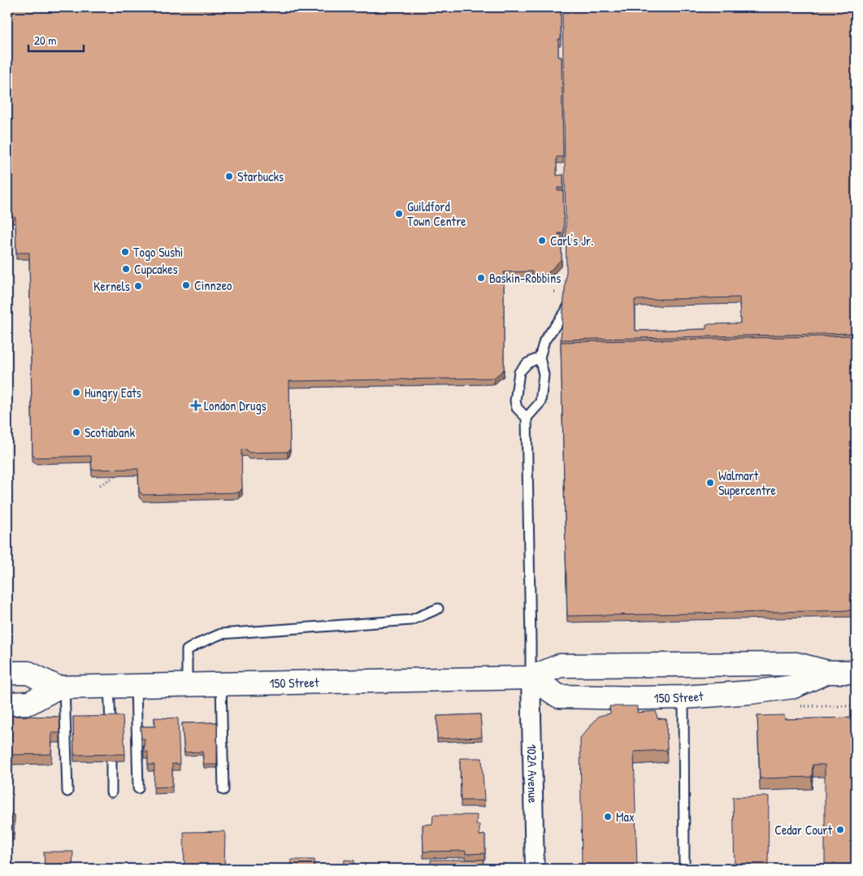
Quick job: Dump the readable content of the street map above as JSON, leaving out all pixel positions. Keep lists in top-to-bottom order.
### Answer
{
  "streets": {
    "main road": ["150 Street"],
    "street": ["102A Avenue"]
  },
  "crossings": [
    ["150 Street", "102A Avenue"]
  ],
  "places": {
    "other": [
      "Starbucks",
      "Guildford Town Centre",
      "Carl's Jr.",
      "Togo Sushi",
      "Cupcakes",
      "Baskin-Robbins",
      "Cinnzeo",
      "Kernels",
      "Hungry Eats",
      "Scotiabank",
      "Walmart Supercentre",
      "Max",
      "Cedar Court"
    ],
    "health": ["London Drugs"]
  },
  "scale_bar": "20 m"
}
